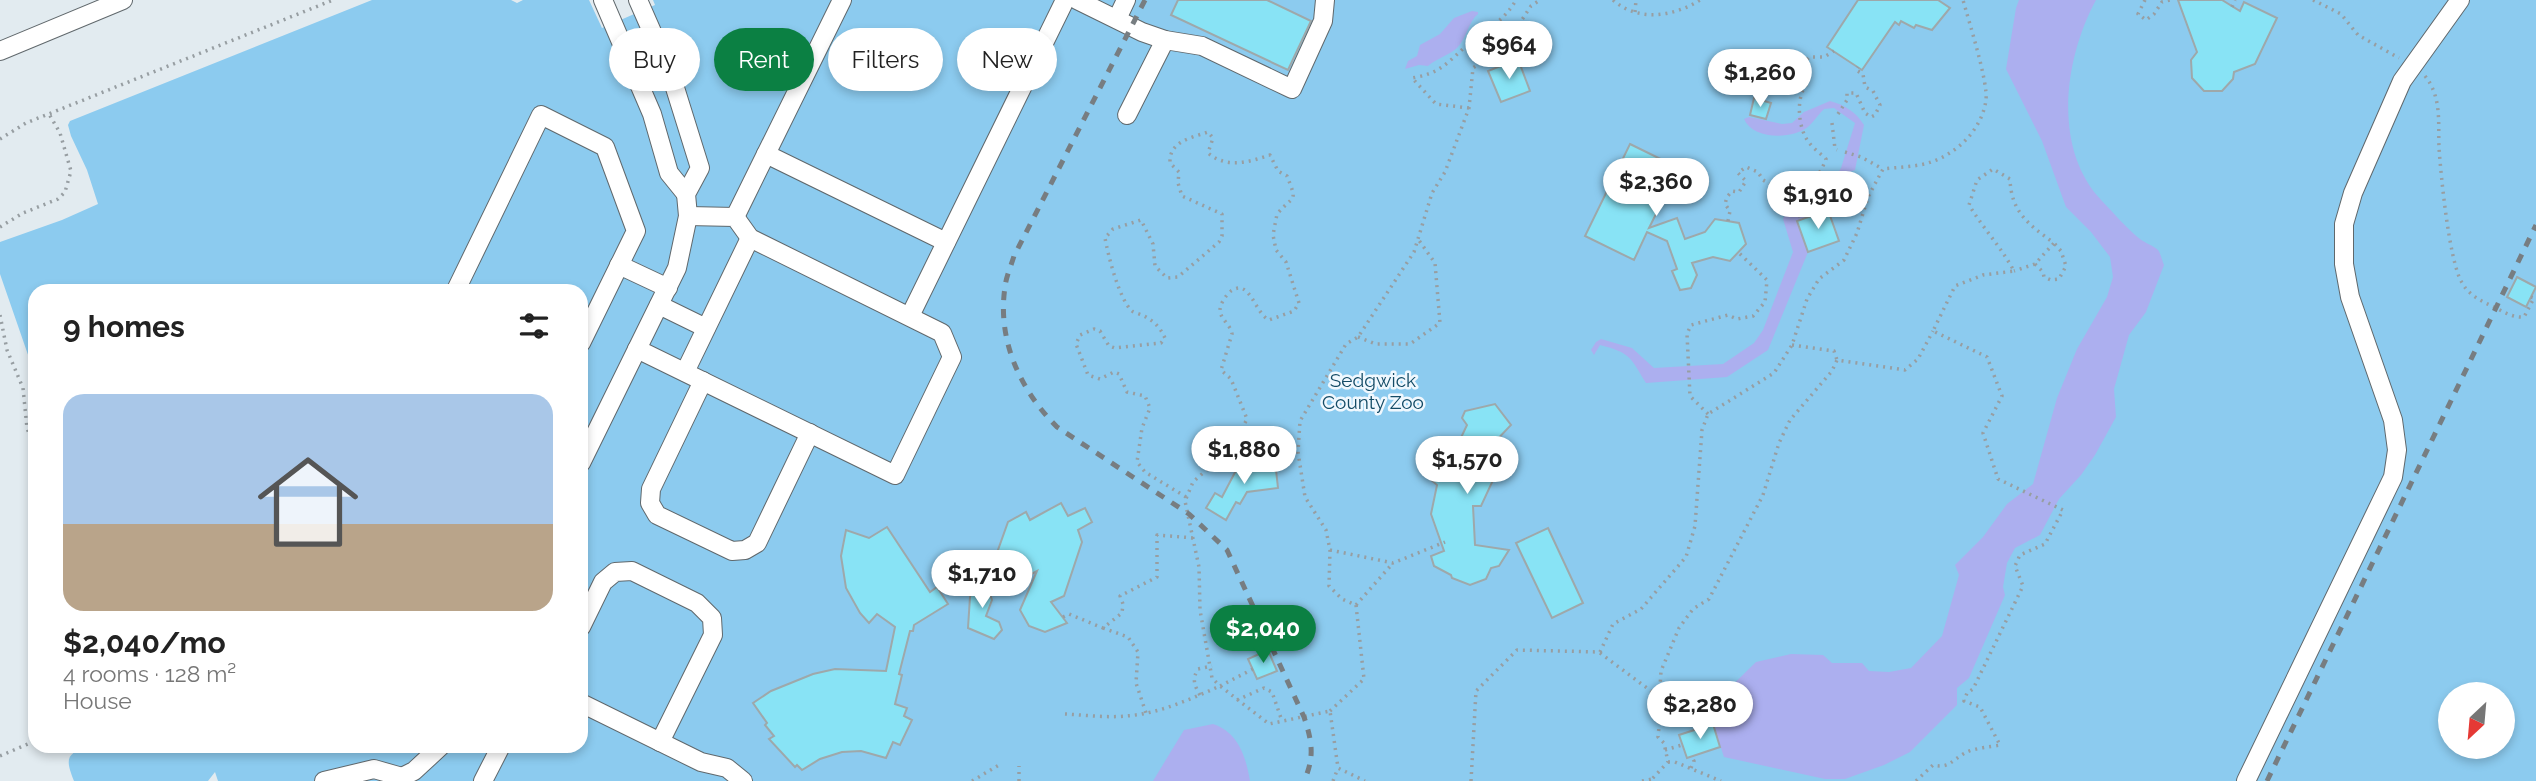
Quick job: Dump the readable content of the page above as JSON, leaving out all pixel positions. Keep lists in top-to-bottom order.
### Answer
{
  "parks": ["Sedgwick County Zoo"],
  "north": "bottom left",
  "page": {
    "price": [
      "$964",
      "$1,260",
      "$2,360",
      "$1,910",
      "$1,880",
      "$1,570",
      "$1,710",
      "$2,040",
      "$2,280"
    ],
    "chip": [
      "Buy",
      "Rent",
      "Filters",
      "New"
    ],
    "heading": "9 homes",
    "list": [
      {
        "name": "$2,040/mo",
        "note": "4 rooms · 128 m² · House"
      }
    ]
  }
}
